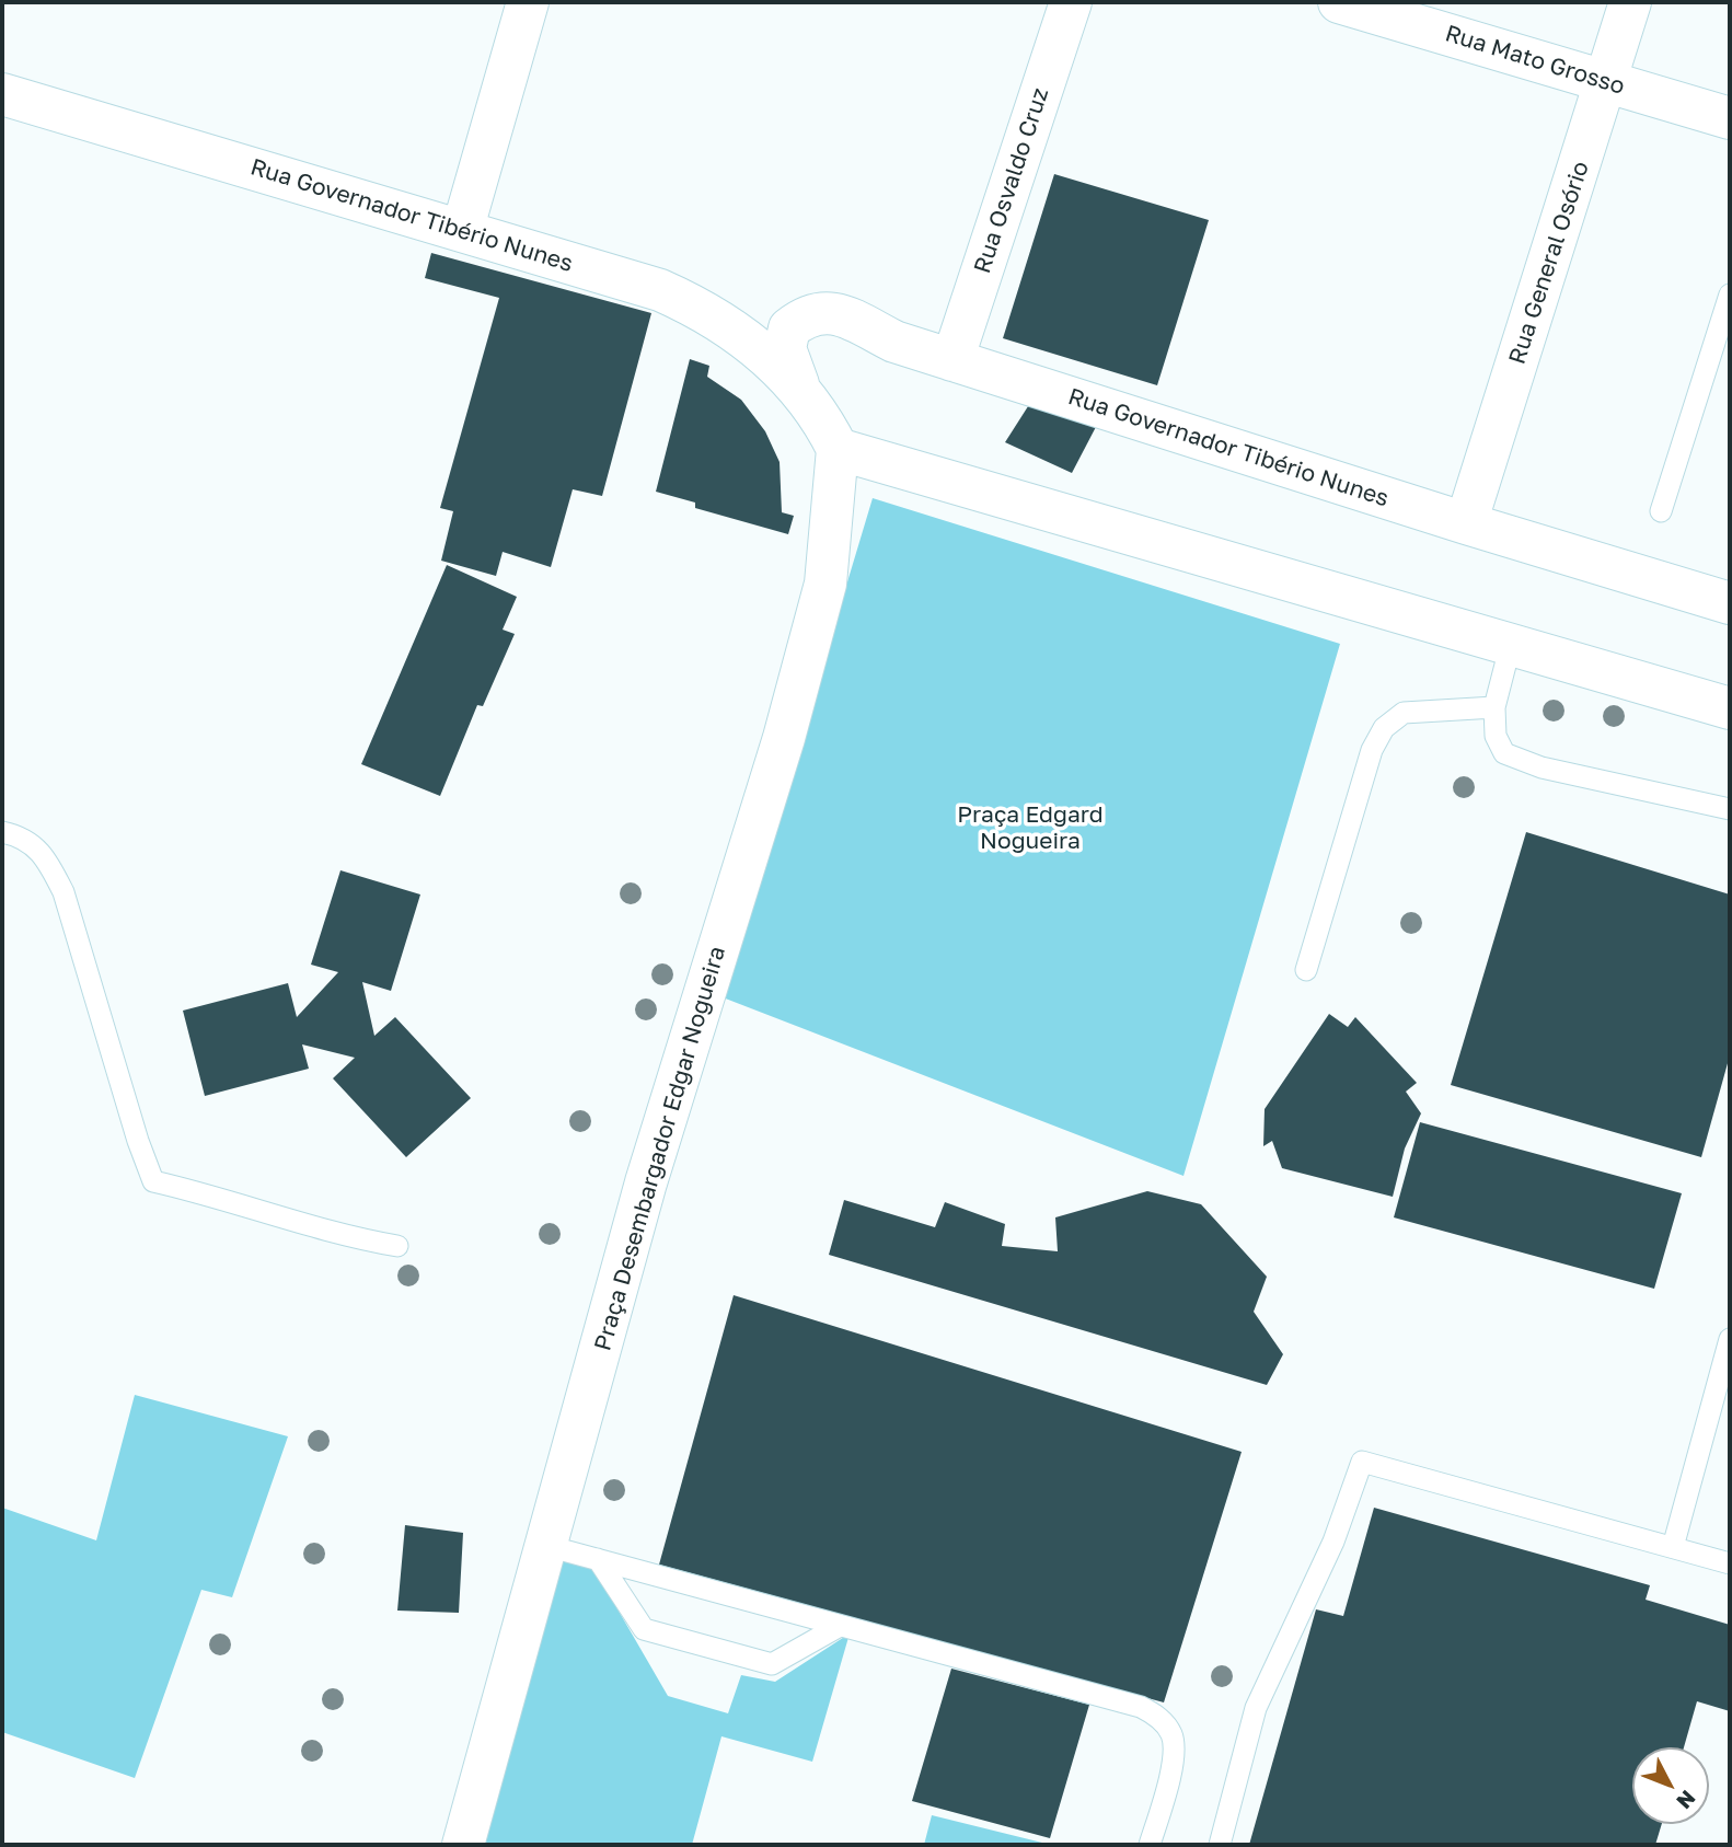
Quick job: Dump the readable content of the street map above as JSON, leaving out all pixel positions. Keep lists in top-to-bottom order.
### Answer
{
  "streets": {
    "street": [
      "Rua Mato Grosso",
      "Rua Osvaldo Cruz",
      "Rua Governador Tibério Nunes",
      "Rua General Osório",
      "Praça Desembargador Edgar Nogueira"
    ]
  },
  "crossings": [
    ["Rua Mato Grosso", "Rua General Osório"],
    ["Rua Osvaldo Cruz", "Rua Governador Tibério Nunes"],
    ["Rua Governador Tibério Nunes", "Rua General Osório"],
    ["Rua Governador Tibério Nunes", "Praça Desembargador Edgar Nogueira"]
  ],
  "parks": ["Praça Edgard Nogueira"],
  "north": "bottom right"
}
